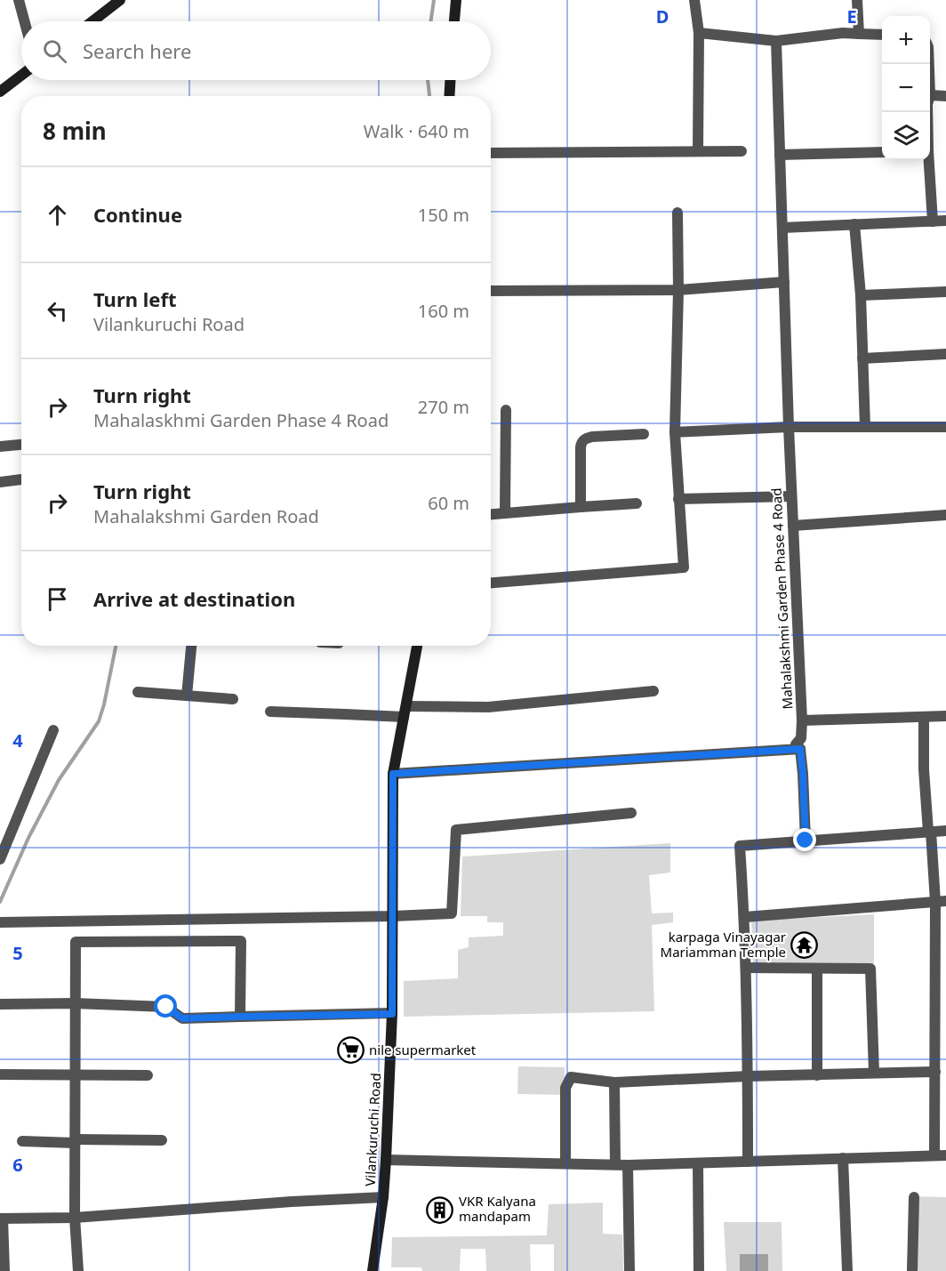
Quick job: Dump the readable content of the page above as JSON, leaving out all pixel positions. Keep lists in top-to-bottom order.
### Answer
{
  "streets": {
    "main road": ["Vilankuruchi Road"],
    "street": ["Mahalakshmi Garden Phase 4 Road"]
  },
  "places": {
    "temple": ["karpaga Vinayagar Mariamman Temple"],
    "supermarket": ["nile supermarket"],
    "building": ["VKR Kalyana mandapam"]
  },
  "page": {
    "map_buttons": ["+", "−"],
    "search": "Search here",
    "heading": ["8 min", "Walk · 640 m"],
    "list": [
      ["Continue", "150 m"],
      ["Turn left", "Vilankuruchi Road", "160 m"],
      ["Turn right", "Mahalaskhmi Garden Phase 4 Road", "270 m"],
      ["Turn right", "Mahalakshmi Garden Road", "60 m"],
      "Arrive at destination"
    ]
  },
  "grid": {
    "columns": ["D", "E"],
    "rows": ["4", "5", "6"]
  }
}
